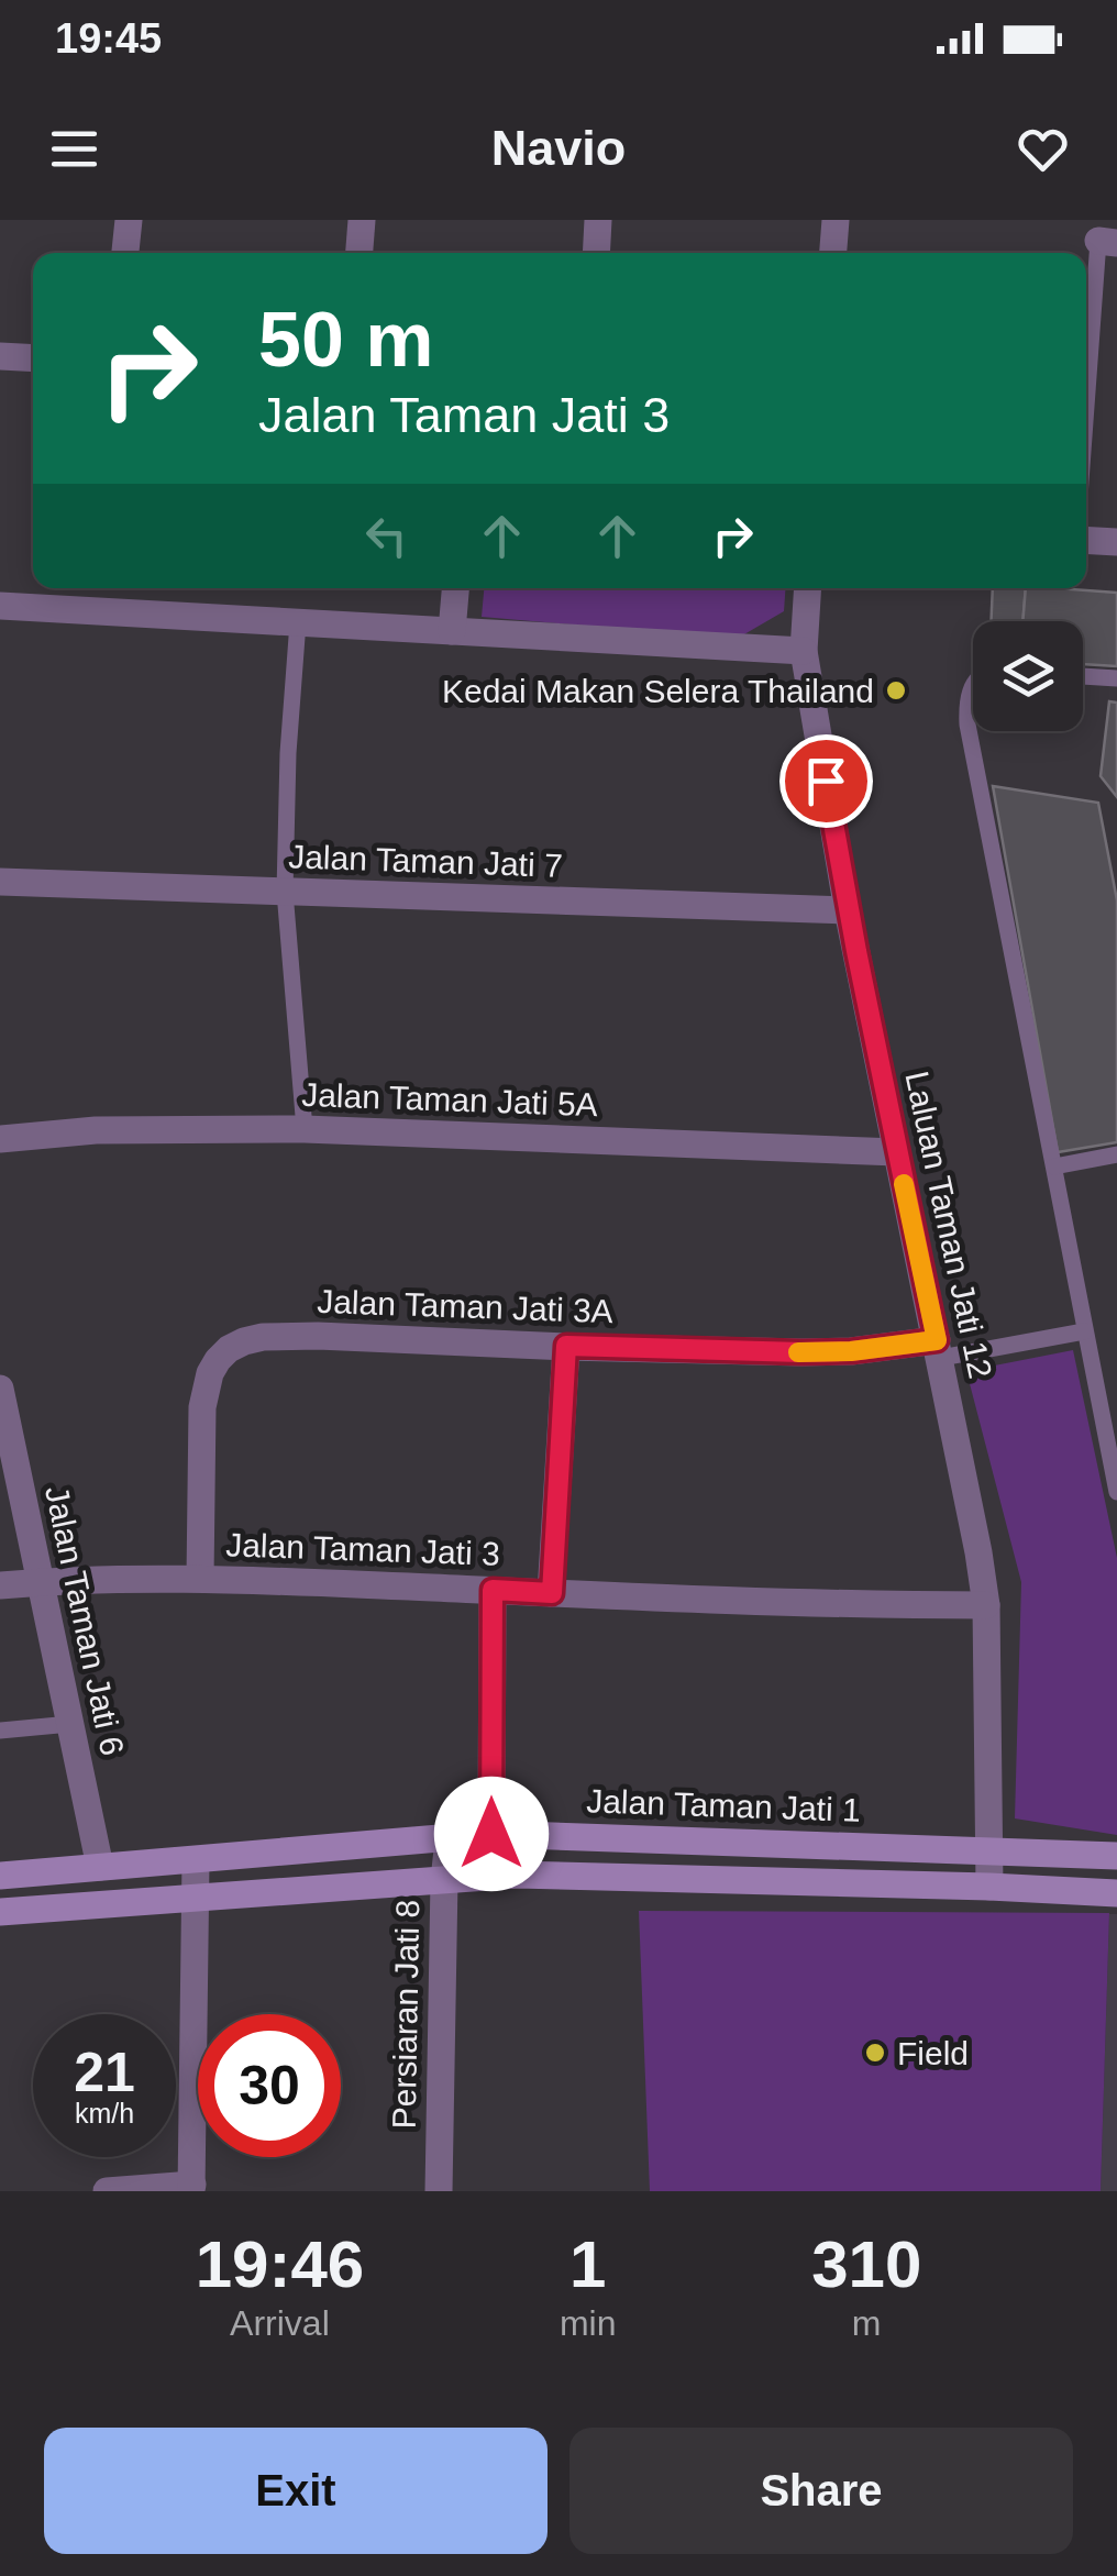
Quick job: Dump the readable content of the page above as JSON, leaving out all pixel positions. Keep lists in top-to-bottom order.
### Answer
{
  "streets": {
    "street": [
      "Jalan Taman Jati 7",
      "Jalan Taman Jati 5A",
      "Laluan Taman Jati 12",
      "Jalan Taman Jati 3A",
      "Jalan Taman Jati 3",
      "Jalan Taman Jati 6",
      "Jalan Taman Jati 1",
      "Persiaran Jati 8"
    ]
  },
  "crossings": [
    ["Jalan Taman Jati 7", "Laluan Taman Jati 12"],
    ["Jalan Taman Jati 5A", "Laluan Taman Jati 12"],
    ["Laluan Taman Jati 12", "Jalan Taman Jati 3A"],
    ["Laluan Taman Jati 12", "Jalan Taman Jati 3"],
    ["Laluan Taman Jati 12", "Jalan Taman Jati 1"],
    ["Jalan Taman Jati 3A", "Jalan Taman Jati 3"],
    ["Jalan Taman Jati 3", "Jalan Taman Jati 6"],
    ["Jalan Taman Jati 6", "Jalan Taman Jati 1"],
    ["Jalan Taman Jati 1", "Persiaran Jati 8"]
  ],
  "places": ["Kedai Makan Selera Thailand", "Field"],
  "page": {
    "status": "19:45",
    "header": "Navio",
    "turn": ["50 m", "Jalan Taman Jati 3"],
    "speed": "21 km/h",
    "limit": "30",
    "eta": [
      "19:46",
      "Arrival",
      "1",
      "min",
      "310",
      "m"
    ],
    "buttons": ["Exit", "Share"]
  }
}
